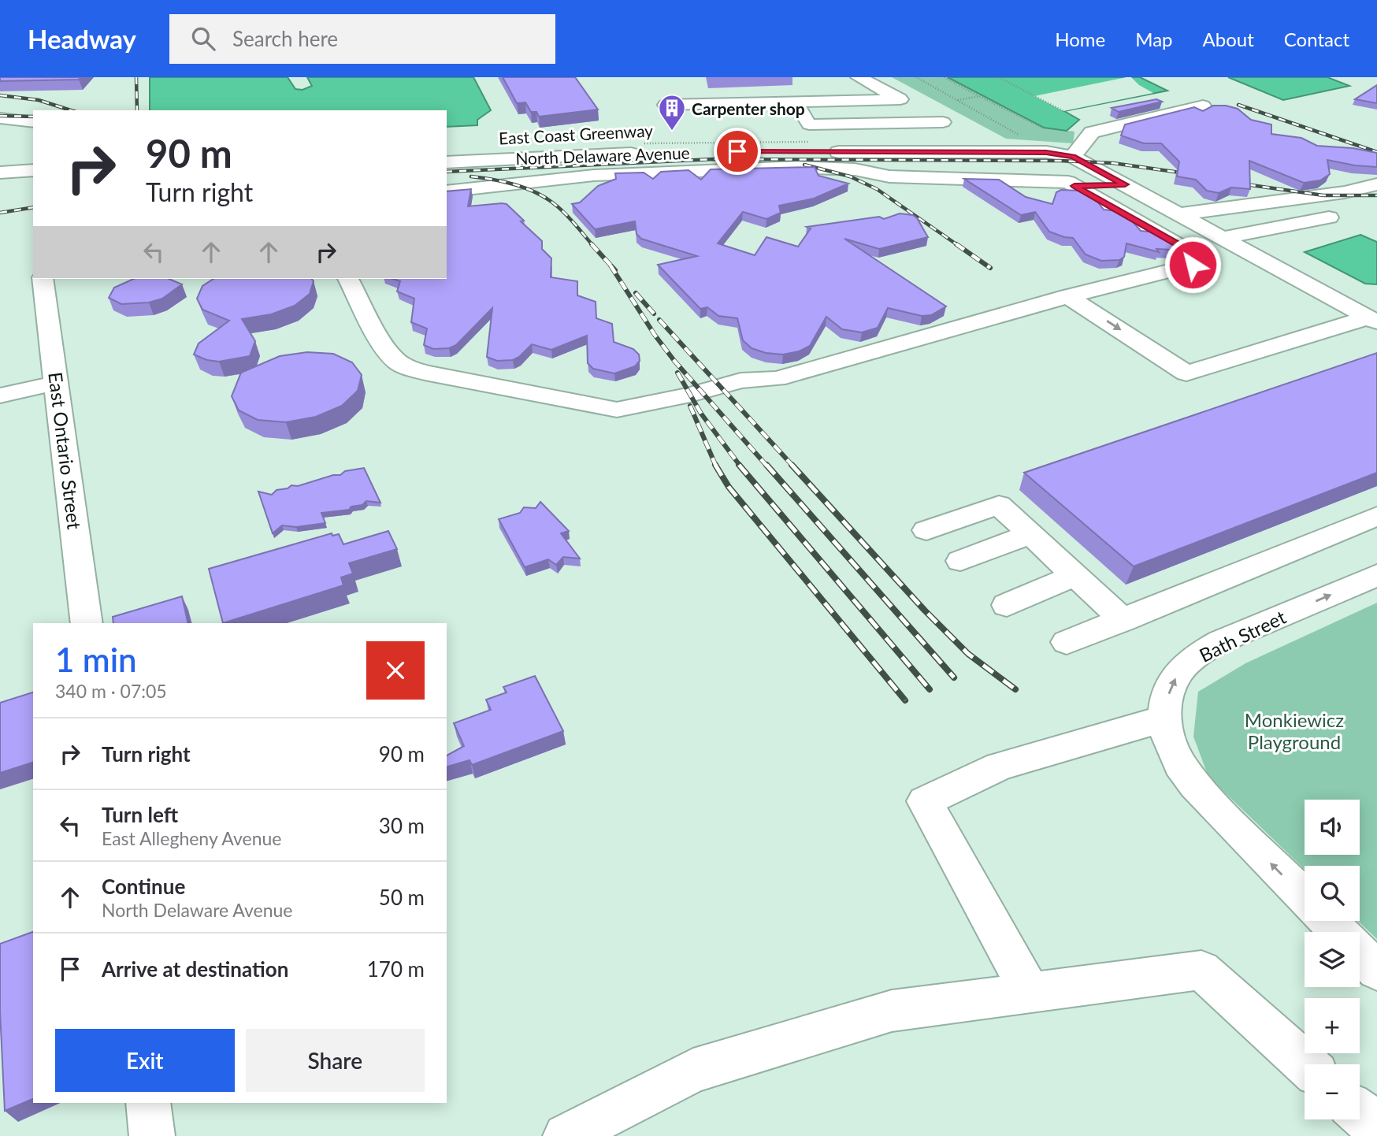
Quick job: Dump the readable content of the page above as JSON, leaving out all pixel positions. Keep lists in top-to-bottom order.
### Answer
{
  "streets": {
    "street": ["North Delaware Avenue", "East Ontario Street", "Bath Street"],
    "path": ["East Coast Greenway"]
  },
  "crossings": [
    ["East Coast Greenway", "North Delaware Avenue"]
  ],
  "parks": ["Monkiewicz Playground"],
  "places": {
    "building": ["Carpenter shop"]
  },
  "page": {
    "header": "Headway",
    "search": "Search here",
    "nav": [
      "Home",
      "Map",
      "About",
      "Contact"
    ],
    "turn": ["90 m", "Turn right"],
    "heading": ["1 min", "340 m · 07:05"],
    "list": [
      {
        "name": "Turn right",
        "value": "90 m"
      },
      {
        "name": "Turn left",
        "note": "East Allegheny Avenue",
        "value": "30 m"
      },
      {
        "name": "Continue",
        "note": "North Delaware Avenue",
        "value": "50 m"
      },
      {
        "name": "Arrive at destination",
        "value": "170 m"
      }
    ],
    "map_buttons": ["+", "−"],
    "buttons": ["Exit", "Share"]
  }
}
